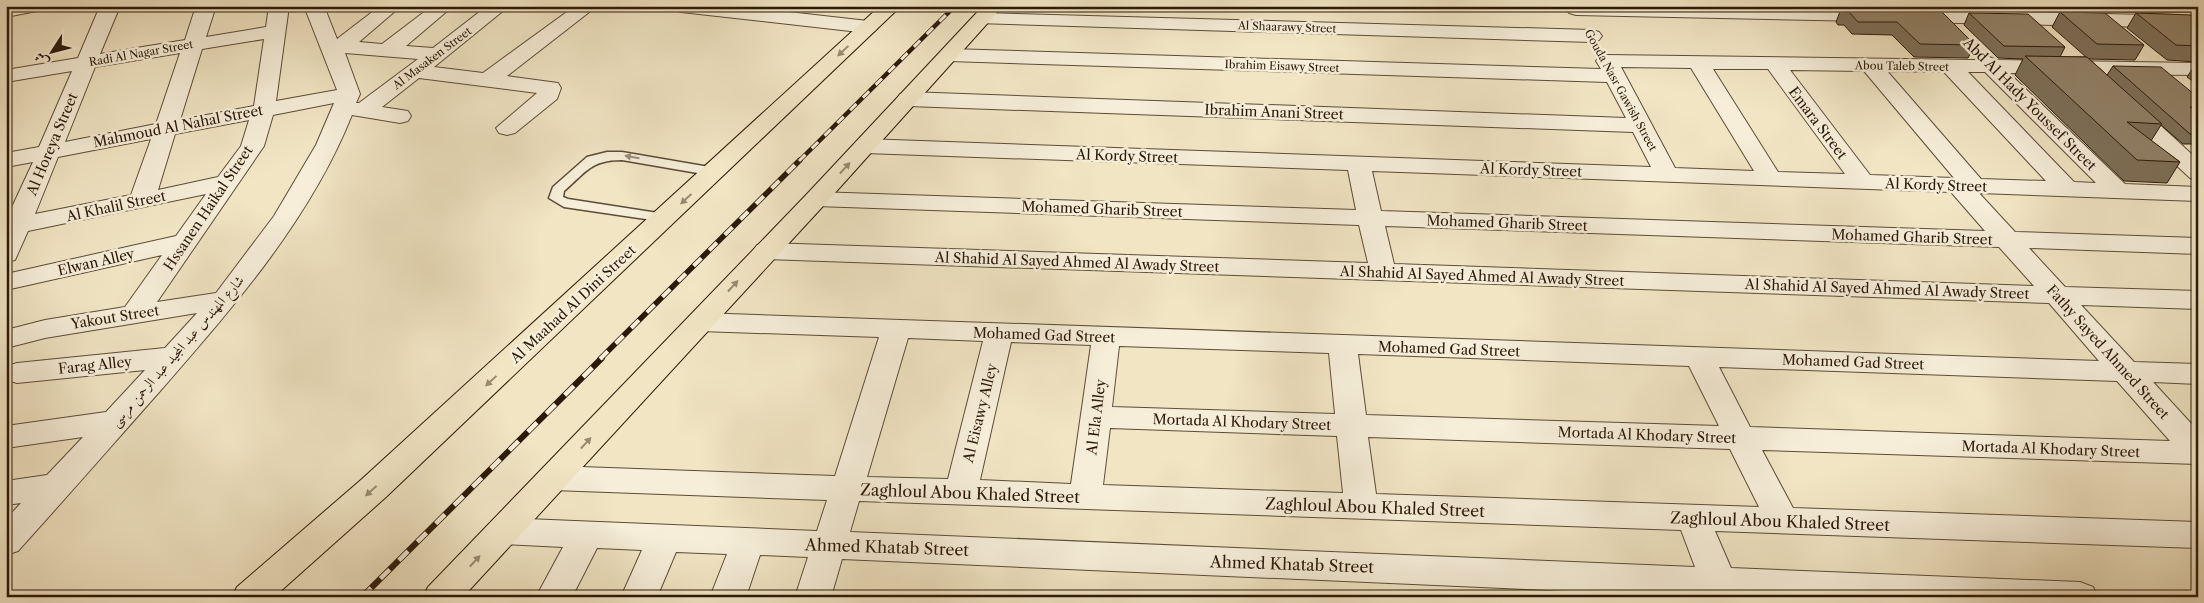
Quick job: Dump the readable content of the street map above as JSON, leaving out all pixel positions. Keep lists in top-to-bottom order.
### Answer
{
  "streets": {
    "main road": ["Al Maahad Al Dini Street"],
    "street": [
      "Al Shaarawy Street",
      "Radi Al Nagar Street",
      "Al Masaken Street",
      "Ibrahim Eisawy Street",
      "Abou Taleb Street",
      "Gouda Nasr Gawish Street",
      "Abd Al Hady Youssef Street",
      "Ibrahim Anani Street",
      "Emara Street",
      "Mahmoud Al Nahal Street",
      "Al Horeya Street",
      "Al Kordy Street",
      "Al Khalil Street",
      "Hssanen Haikal Street",
      "Mohamed Gharib Street",
      "Elwan Alley",
      "Al Shahid Al Sayed Ahmed Al Awady Street",
      "Yakout Street",
      "Mohamed Gad Street",
      "شارع المهندس عبد المجيد عبد الرحمن مرسى",
      "Fathy Sayed Ahmed Street",
      "Farag Alley",
      "Al Eisawy Alley",
      "Al Ela Alley",
      "Mortada Al Khodary Street",
      "Zaghloul Abou Khaled Street",
      "Ahmed Khatab Street"
    ]
  },
  "crossings": [
    ["Al Shaarawy Street", "Gouda Nasr Gawish Street"],
    ["Radi Al Nagar Street", "Al Horeya Street"],
    ["Radi Al Nagar Street", "Hssanen Haikal Street"],
    ["Al Masaken Street", "Mahmoud Al Nahal Street"],
    ["Al Masaken Street", "شارع المهندس عبد المجيد عبد الرحمن مرسى"],
    ["Ibrahim Eisawy Street", "Abou Taleb Street"],
    ["Ibrahim Eisawy Street", "Gouda Nasr Gawish Street"],
    ["Abou Taleb Street", "Gouda Nasr Gawish Street"],
    ["Abou Taleb Street", "Abd Al Hady Youssef Street"],
    ["Abou Taleb Street", "Emara Street"],
    ["Abou Taleb Street", "Fathy Sayed Ahmed Street"],
    ["Gouda Nasr Gawish Street", "Ibrahim Anani Street"],
    ["Gouda Nasr Gawish Street", "Al Kordy Street"],
    ["Abd Al Hady Youssef Street", "Al Kordy Street"],
    ["Emara Street", "Al Kordy Street"],
    ["Mahmoud Al Nahal Street", "Al Horeya Street"],
    ["Mahmoud Al Nahal Street", "Hssanen Haikal Street"],
    ["Mahmoud Al Nahal Street", "شارع المهندس عبد المجيد عبد الرحمن مرسى"],
    ["Al Horeya Street", "Al Khalil Street"],
    ["Al Kordy Street", "Fathy Sayed Ahmed Street"],
    ["Al Khalil Street", "Hssanen Haikal Street"],
    ["Hssanen Haikal Street", "Elwan Alley"],
    ["Hssanen Haikal Street", "Yakout Street"],
    ["Mohamed Gharib Street", "Fathy Sayed Ahmed Street"],
    ["Al Shahid Al Sayed Ahmed Al Awady Street", "Fathy Sayed Ahmed Street"],
    ["Yakout Street", "شارع المهندس عبد المجيد عبد الرحمن مرسى"],
    ["Mohamed Gad Street", "Fathy Sayed Ahmed Street"],
    ["Mohamed Gad Street", "Al Eisawy Alley"],
    ["Mohamed Gad Street", "Al Ela Alley"],
    ["شارع المهندس عبد المجيد عبد الرحمن مرسى", "Farag Alley"],
    ["Fathy Sayed Ahmed Street", "Mortada Al Khodary Street"],
    ["Al Eisawy Alley", "Zaghloul Abou Khaled Street"],
    ["Al Ela Alley", "Mortada Al Khodary Street"],
    ["Al Ela Alley", "Zaghloul Abou Khaled Street"]
  ],
  "north": "bottom left"
}
